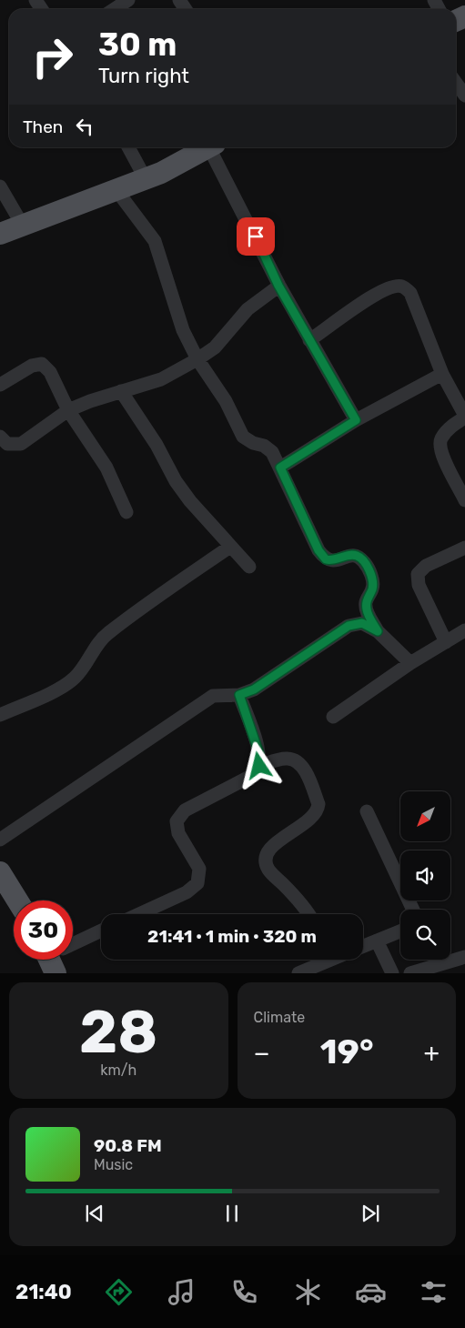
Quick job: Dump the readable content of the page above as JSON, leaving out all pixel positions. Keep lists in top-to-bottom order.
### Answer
{
  "north": "bottom left",
  "page": {
    "turn": ["30 m", "Turn right"],
    "then": "Then",
    "limit": "30",
    "trip": "21:41 · 1 min · 320 m",
    "tile": [
      ["28", "km/h"],
      "Climate"
    ],
    "heat": ["−", "19°", "+"],
    "song": ["90.8 FM", "Music"],
    "tabs": "21:40"
  }
}
